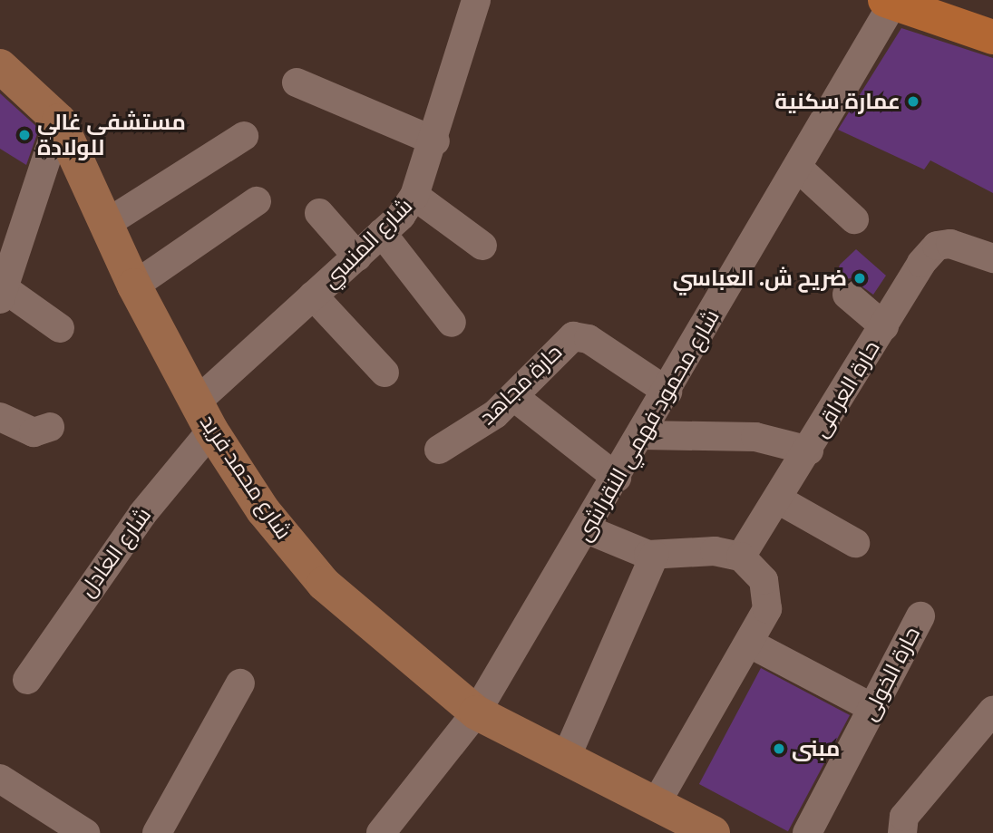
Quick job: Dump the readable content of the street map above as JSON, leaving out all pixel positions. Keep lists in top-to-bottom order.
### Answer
{
  "streets": {
    "street": [
      "شارع المنسي",
      "حارة مجاهد",
      "حارة العراقى",
      "شارع محمود فهمي النقراشى",
      "شارع محمد فريد",
      "شارع العادل",
      "حارة الخولى"
    ]
  },
  "crossings": [
    ["شارع المنسي", "شارع محمد فريد"],
    ["شارع المنسي", "شارع العادل"],
    ["حارة مجاهد", "شارع محمود فهمي النقراشى"],
    ["شارع محمود فهمي النقراشى", "شارع محمد فريد"],
    ["شارع محمد فريد", "شارع العادل"]
  ],
  "places": [
    "عمارة سكنية",
    "مستشفى غالي للولادة",
    "ضريح ش. العباسي",
    "مبنى"
  ]
}
